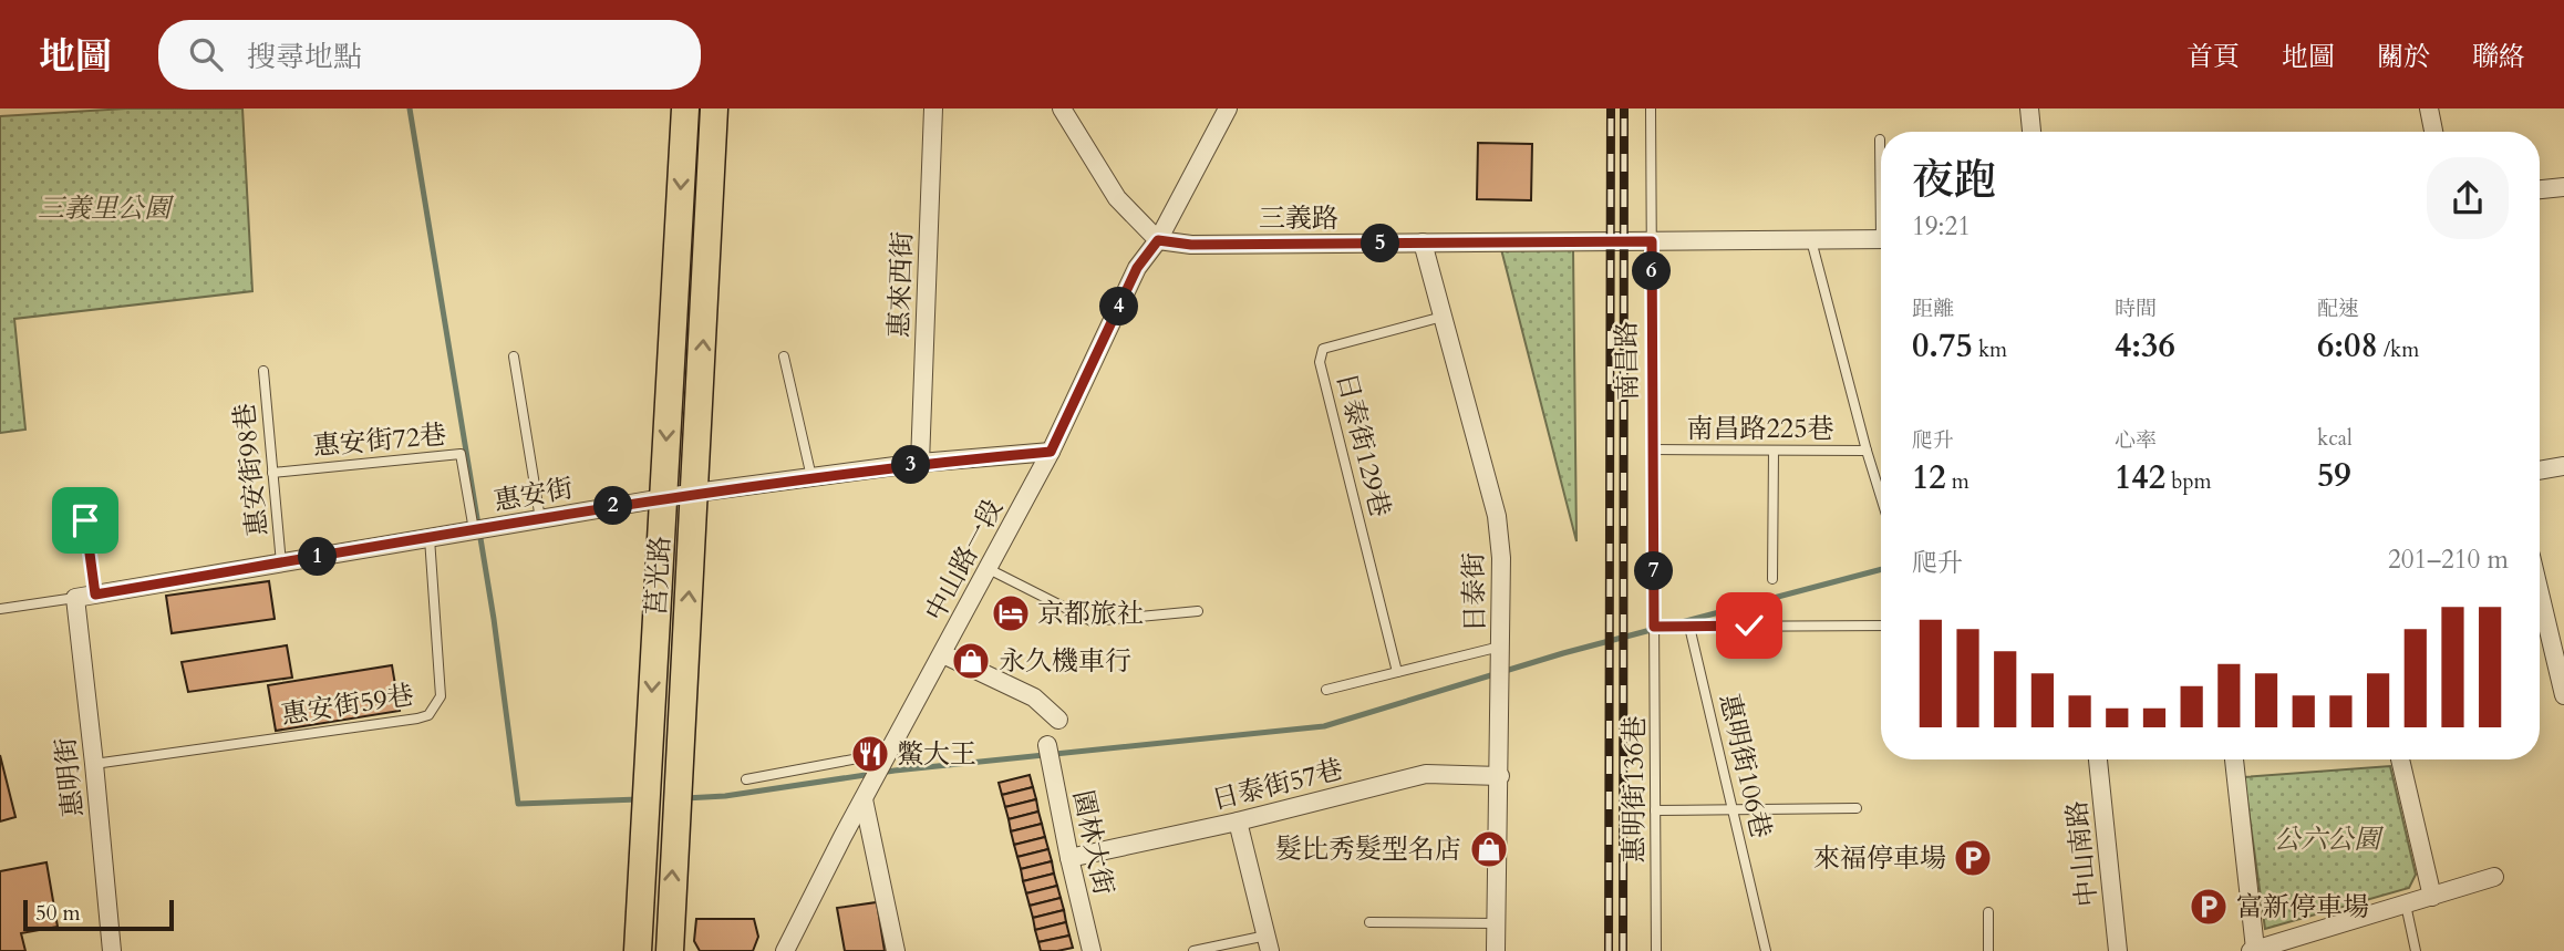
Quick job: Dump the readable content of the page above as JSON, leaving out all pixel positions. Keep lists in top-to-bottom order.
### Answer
{
  "streets": {
    "main road": ["莒光路"],
    "street": [
      "三義路",
      "惠來西街",
      "惠安街",
      "中山路一段",
      "日泰街",
      "惠明街",
      "日泰街57巷",
      "園林大街",
      "中山南路"
    ],
    "lane": [
      "南昌路",
      "南昌路225巷",
      "惠安街72巷",
      "日泰街129巷",
      "惠安街98巷",
      "惠安街59巷",
      "惠明街106巷",
      "惠明街136巷"
    ]
  },
  "crossings": [
    ["三義路", "南昌路"],
    ["三義路", "中山路一段"],
    ["三義路", "日泰街"],
    ["惠來西街", "惠安街"],
    ["南昌路", "南昌路225巷"],
    ["南昌路", "惠明街136巷"],
    ["惠安街72巷", "惠安街98巷"],
    ["惠安街72巷", "惠安街"],
    ["日泰街129巷", "日泰街"],
    ["惠安街98巷", "惠安街"],
    ["惠安街", "中山路一段"],
    ["惠安街", "莒光路"],
    ["惠安街", "惠安街59巷"],
    ["惠安街", "惠明街"],
    ["日泰街", "日泰街57巷"],
    ["惠安街59巷", "惠明街"],
    ["日泰街57巷", "園林大街"]
  ],
  "parks": ["三義里公園", "公六公園"],
  "places": {
    "hotel": ["京都旅社"],
    "shop": ["永久機車行", "髮比秀髮型名店"],
    "restaurant": ["鱉大王"],
    "parking": ["來福停車場", "富新停車場"]
  },
  "scale_bar": "50 m",
  "page": {
    "header": "地圖",
    "search": "搜尋地點",
    "nav": [
      "首頁",
      "地圖",
      "關於",
      "聯絡"
    ],
    "heading": ["夜跑", "19:21"],
    "pins": [
      "5",
      "6",
      "4",
      "3",
      "2",
      "1",
      "7"
    ],
    "stats": [
      ["距離", "0.75 km"],
      ["時間", "4:36"],
      ["配速", "6:08 /km"],
      ["爬升", "12 m"],
      ["心率", "142 bpm"],
      ["kcal", "59"]
    ],
    "chart": ["爬升", "201–210 m"],
    "scale": "50 m"
  }
}
